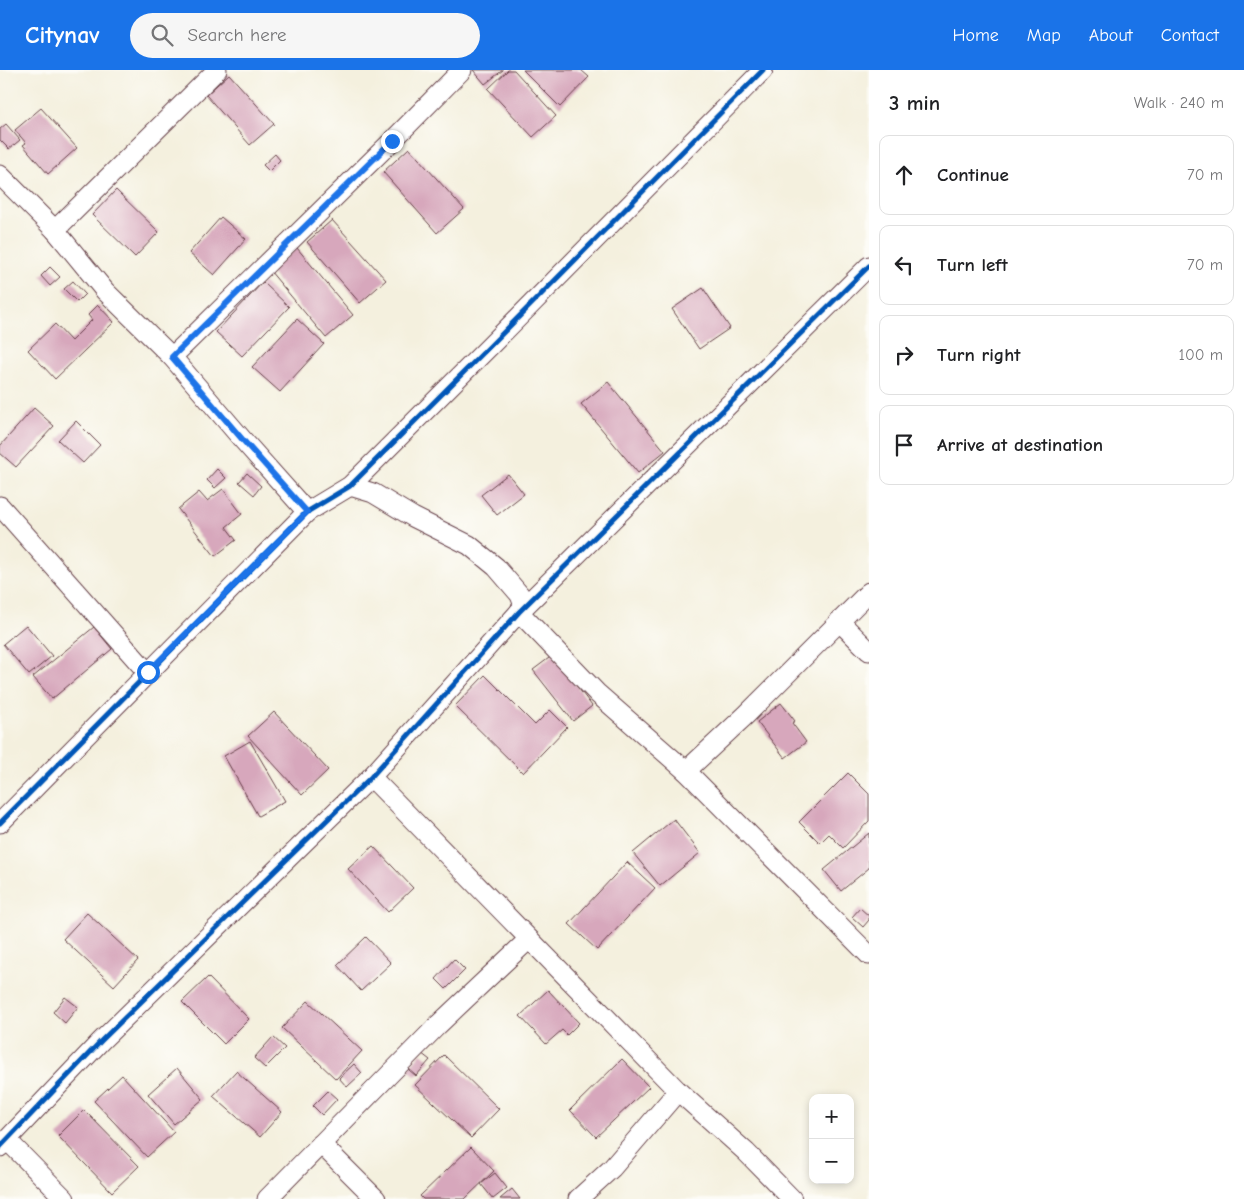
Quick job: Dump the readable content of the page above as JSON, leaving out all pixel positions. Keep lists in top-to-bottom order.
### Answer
{
  "page": {
    "header": "Citynav",
    "search": "Search here",
    "nav": [
      "Home",
      "Map",
      "About",
      "Contact"
    ],
    "heading": ["3 min", "Walk · 240 m"],
    "list": [
      ["Continue", "70 m"],
      ["Turn left", "70 m"],
      ["Turn right", "100 m"],
      "Arrive at destination"
    ],
    "map_buttons": ["+", "−"]
  }
}
